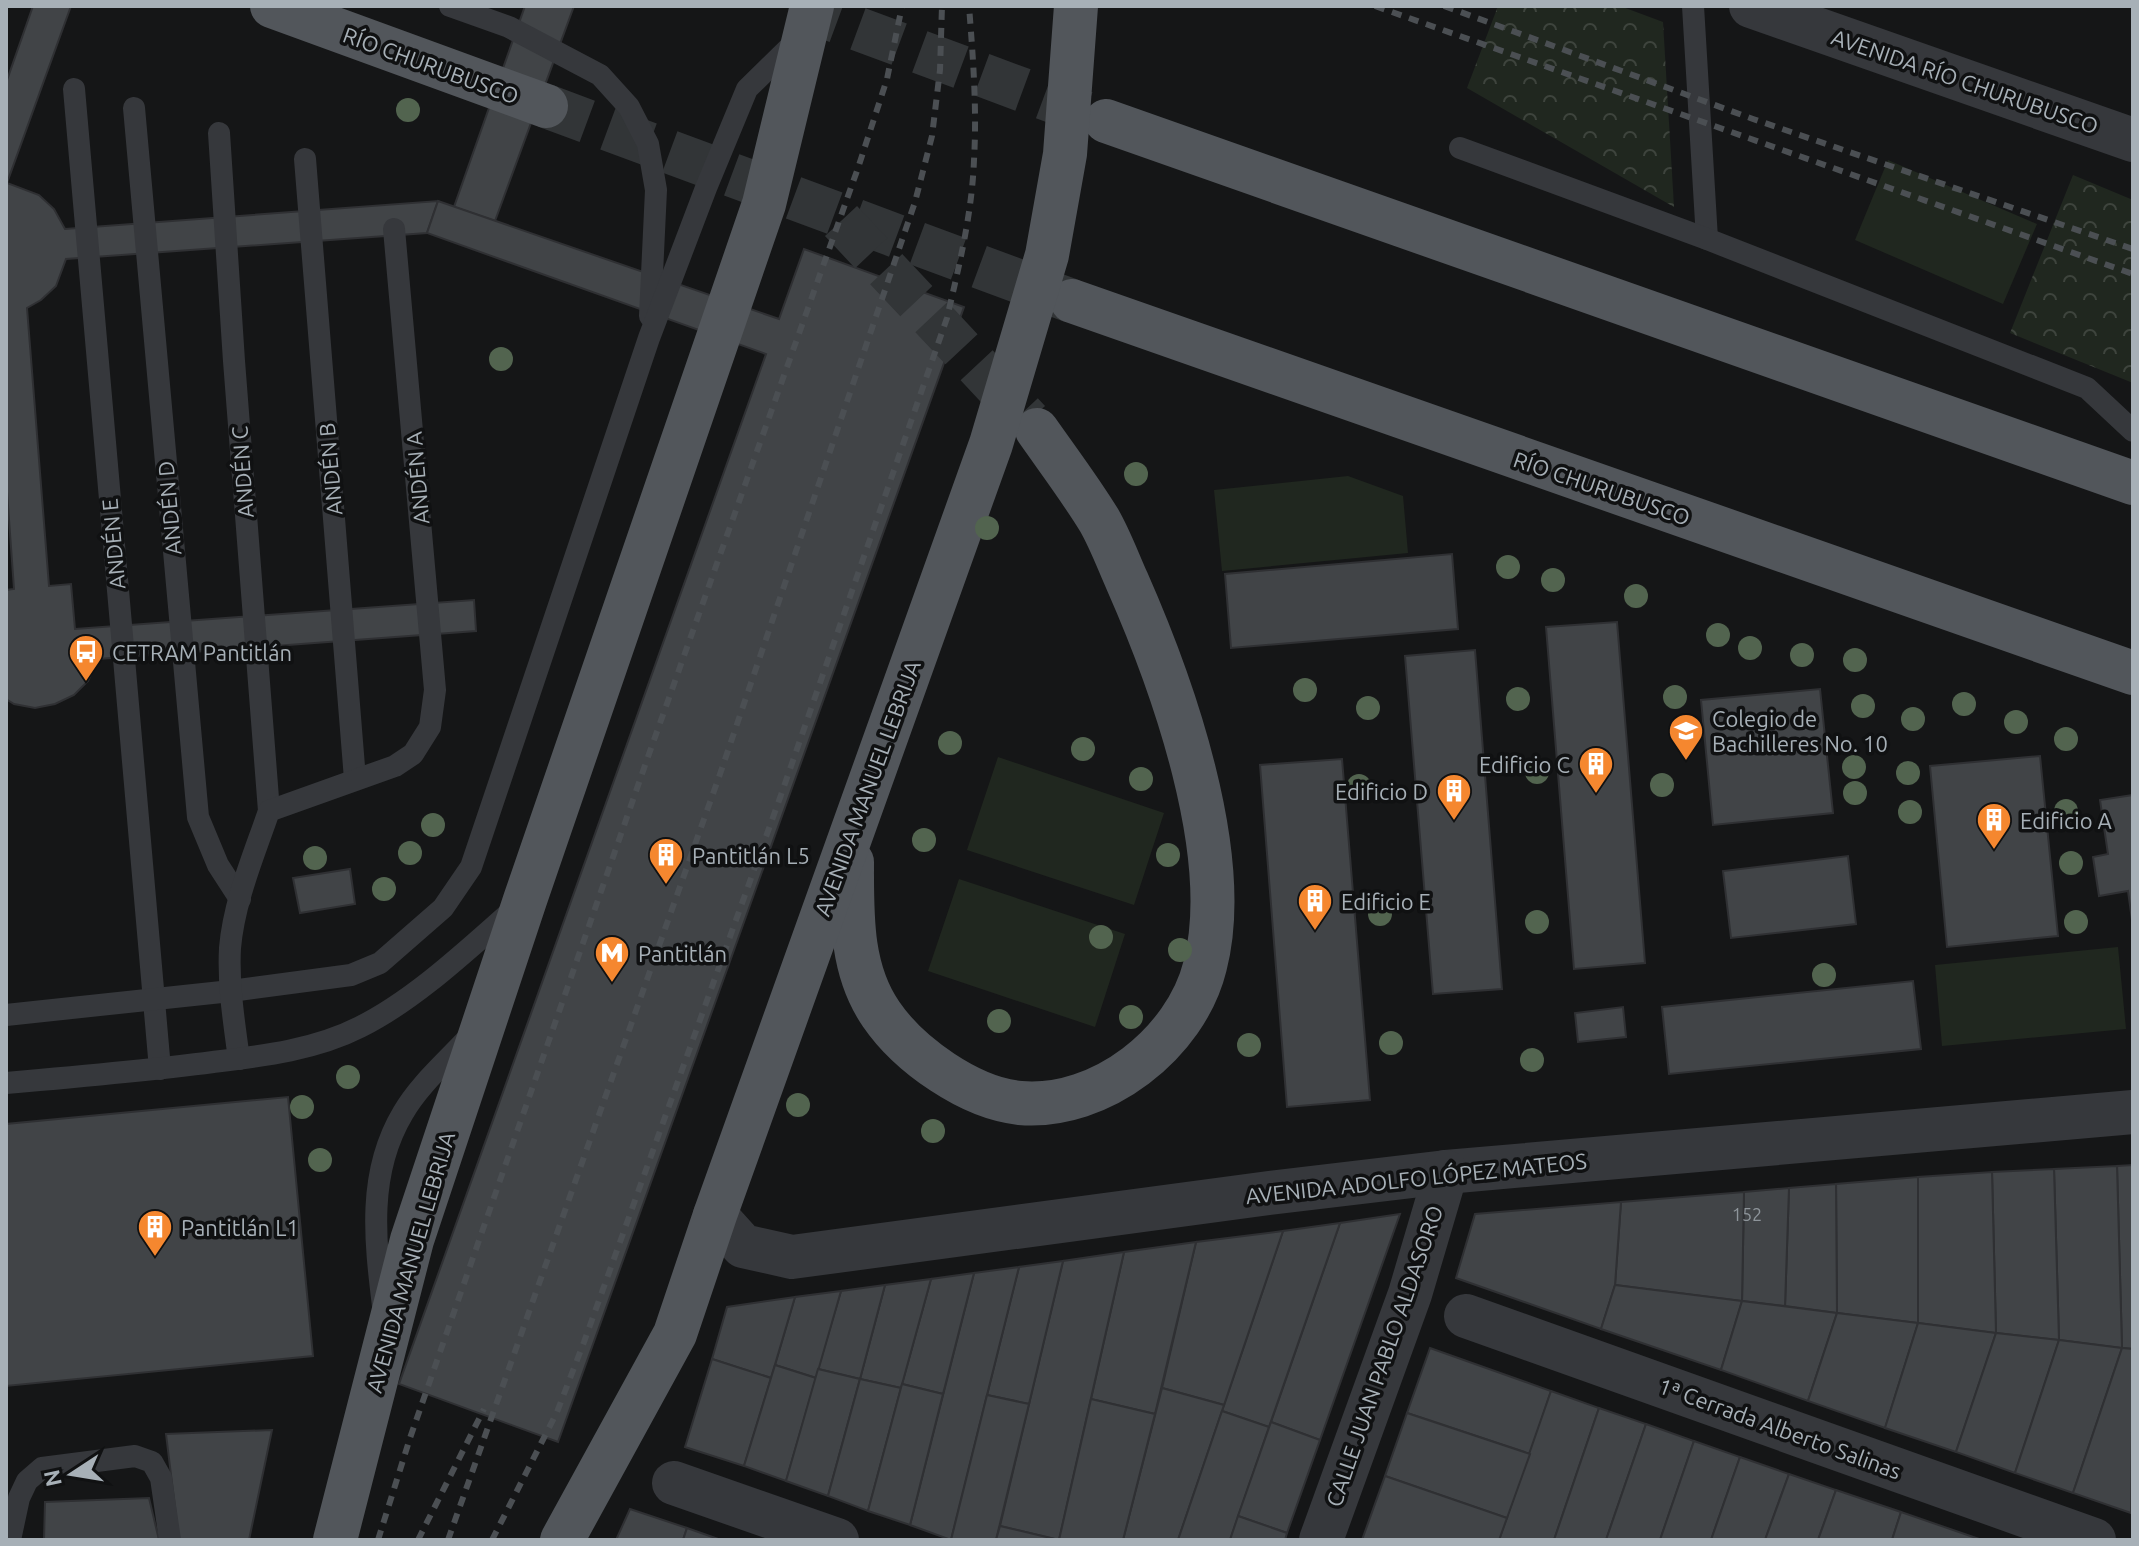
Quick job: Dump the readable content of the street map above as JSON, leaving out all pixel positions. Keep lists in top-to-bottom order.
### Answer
{
  "streets": {
    "main road": ["RÍO CHURUBUSCO", "AVENIDA MANUEL LEBRIJA"],
    "street": [
      "AVENIDA RÍO CHURUBUSCO",
      "AVENIDA ADOLFO LÓPEZ MATEOS",
      "CALLE JUAN PABLO ALDASORO",
      "1ª Cerrada Alberto Salinas"
    ],
    "lane": [
      "ANDÉN B",
      "ANDÉN C",
      "ANDÉN A",
      "ANDÉN D",
      "ANDÉN E"
    ]
  },
  "crossings": [
    ["ANDÉN B", "ANDÉN A"],
    ["AVENIDA MANUEL LEBRIJA", "AVENIDA ADOLFO LÓPEZ MATEOS"],
    ["AVENIDA ADOLFO LÓPEZ MATEOS", "CALLE JUAN PABLO ALDASORO"]
  ],
  "places": {
    "bus stop": ["CETRAM Pantitlán"],
    "school or university": ["Colegio de Bachilleres No. 10"],
    "building": [
      "Edificio C",
      "Edificio D",
      "Edificio A",
      "Pantitlán L5",
      "Edificio E",
      "Pantitlán L1"
    ],
    "metro station": ["Pantitlán"]
  },
  "house_numbers": ["152"],
  "north": "left"
}
